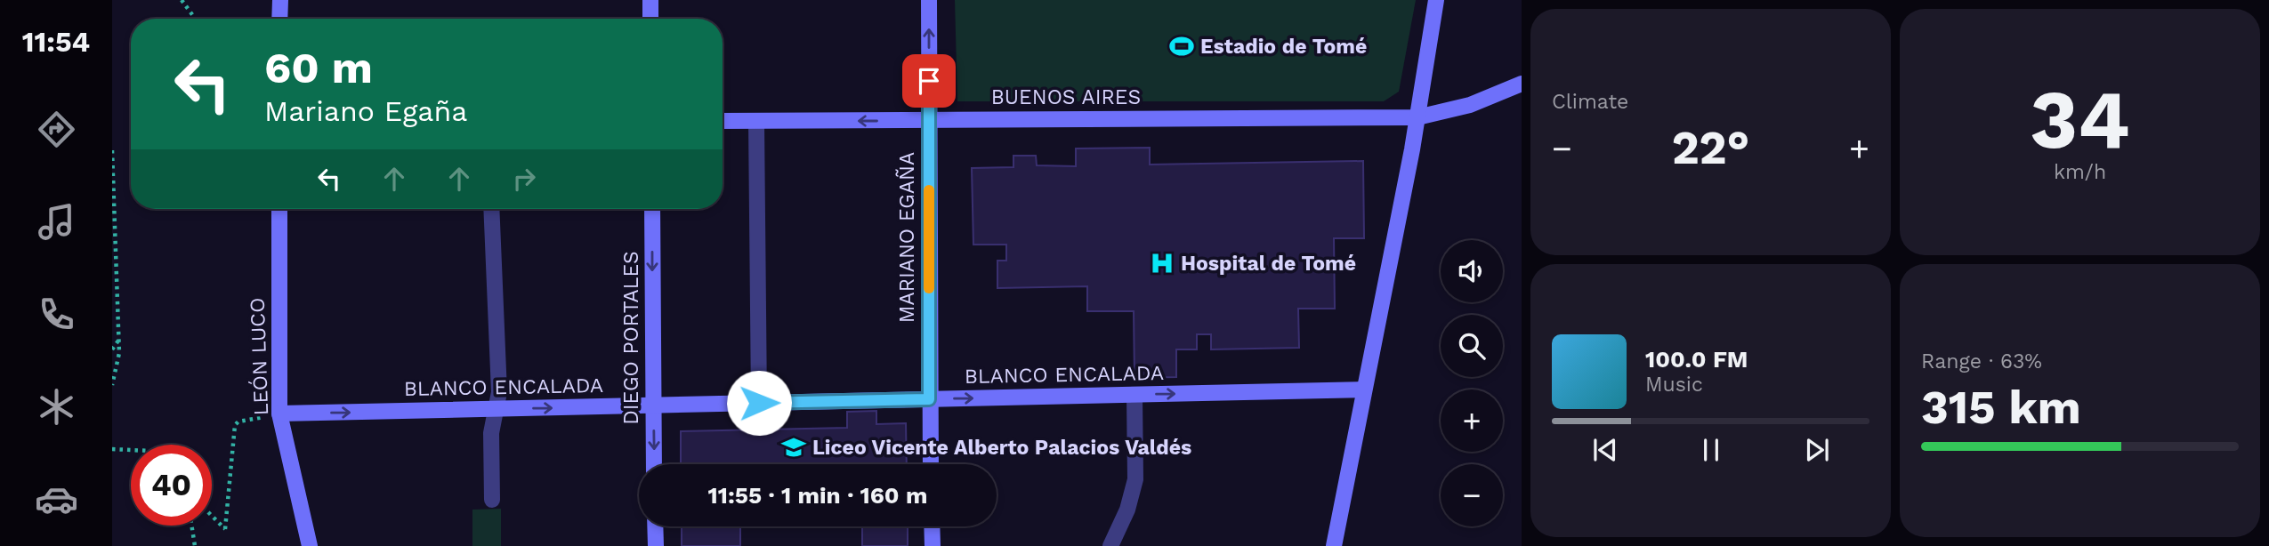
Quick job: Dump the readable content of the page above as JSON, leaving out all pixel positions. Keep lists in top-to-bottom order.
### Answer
{
  "streets": {
    "street": [
      "BUENOS AIRES",
      "MARIANO EGAÑA",
      "DIEGO PORTALES",
      "LEÓN LUCO",
      "BLANCO ENCALADA"
    ]
  },
  "crossings": [
    ["BUENOS AIRES", "MARIANO EGAÑA"],
    ["MARIANO EGAÑA", "BLANCO ENCALADA"],
    ["DIEGO PORTALES", "BLANCO ENCALADA"],
    ["LEÓN LUCO", "BLANCO ENCALADA"]
  ],
  "one_way": ["BLANCO ENCALADA"],
  "places": {
    "sports": ["Estadio de Tomé"],
    "hospital": ["Hospital de Tomé"],
    "school or university": ["Liceo Vicente Alberto Palacios Valdés"]
  },
  "page": {
    "tabs": "11:54",
    "tile": [
      "Climate",
      ["34", "km/h"],
      ["Range · 63%", "315 km"]
    ],
    "turn": ["60 m", "Mariano Egaña"],
    "heat": ["−", "22°", "+"],
    "map_buttons": ["+", "−"],
    "song": ["100.0 FM", "Music"],
    "limit": "40",
    "trip": "11:55 · 1 min · 160 m"
  }
}
